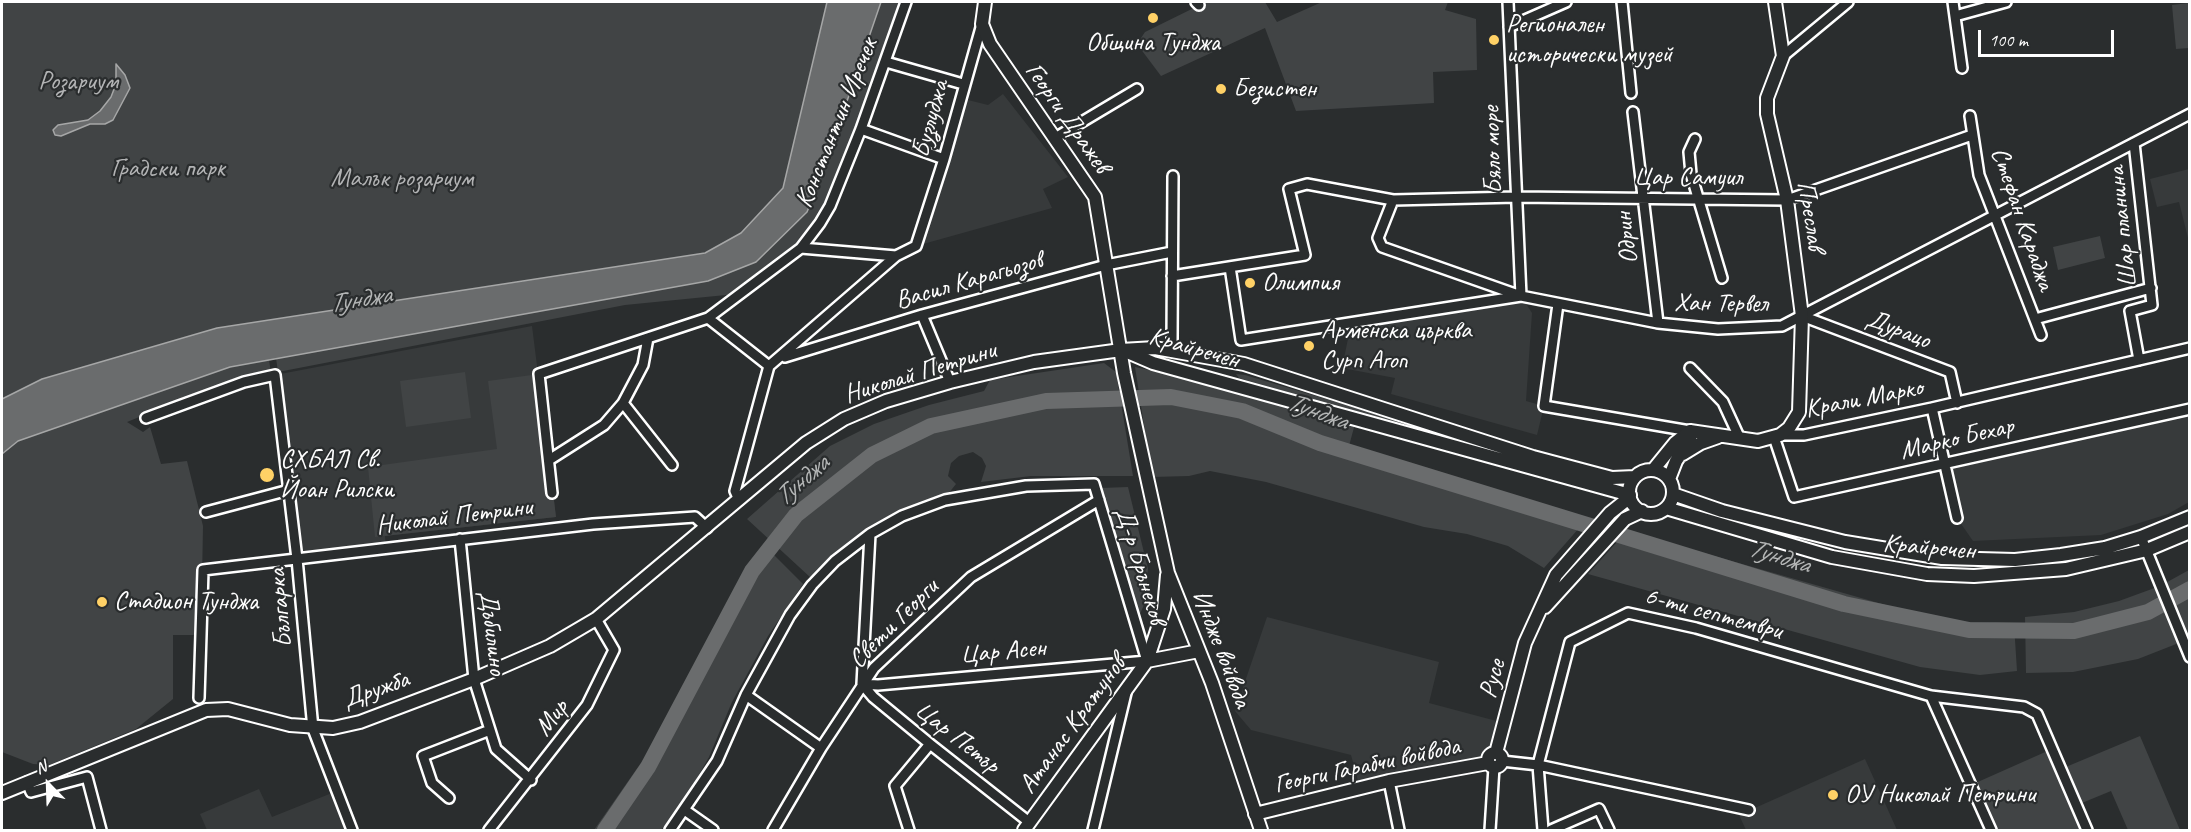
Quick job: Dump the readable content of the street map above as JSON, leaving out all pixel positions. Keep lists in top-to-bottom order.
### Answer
{
  "streets": {
    "street": [
      "Георги Дражев",
      "Бузлуджа",
      "Константин Иречек",
      "Бяло море",
      "Цар Самуил",
      "Преслав",
      "Стефан Караджа",
      "Шар планина",
      "Одрин",
      "Васил Карагьозов",
      "Хан Тервел",
      "Дурацо",
      "Крайречен",
      "Николай Петрини",
      "Крали Марко",
      "Марко Бехар",
      "Д-р Брънеков",
      "Българка",
      "6-ти септември",
      "Свети Георги",
      "Дъбилино",
      "Индже войвода",
      "Цар Асен",
      "Русе",
      "Дружба",
      "Мир",
      "Атанас Кратунов",
      "Цар Петър",
      "Георги Гарабчи войвода"
    ]
  },
  "crossings": [
    ["Георги Дражев", "Бузлуджа"],
    ["Георги Дражев", "Васил Карагьозов"],
    ["Георги Дражев", "Крайречен"],
    ["Георги Дражев", "Николай Петрини"],
    ["Георги Дражев", "Индже войвода"],
    ["Бяло море", "Цар Самуил"],
    ["Бяло море", "Хан Тервел"],
    ["Цар Самуил", "Преслав"],
    ["Цар Самуил", "Стефан Караджа"],
    ["Цар Самуил", "Одрин"],
    ["Цар Самуил", "Хан Тервел"],
    ["Преслав", "Хан Тервел"],
    ["Преслав", "Дурацо"],
    ["Преслав", "Крали Марко"],
    ["Преслав", "Марко Бехар"],
    ["Стефан Караджа", "Хан Тервел"],
    ["Шар планина", "Хан Тервел"],
    ["Шар планина", "Крали Марко"],
    ["Одрин", "Хан Тервел"],
    ["Хан Тервел", "Дурацо"],
    ["Хан Тервел", "Крали Марко"],
    ["Дурацо", "Крали Марко"],
    ["Крайречен", "Николай Петрини"],
    ["Николай Петрини", "Българка"],
    ["Николай Петрини", "Дъбилино"],
    ["Николай Петрини", "Дружба"],
    ["Крали Марко", "Марко Бехар"],
    ["Д-р Брънеков", "Свети Георги"],
    ["Д-р Брънеков", "Цар Асен"],
    ["Д-р Брънеков", "Атанас Кратунов"],
    ["Българка", "Дружба"],
    ["Свети Георги", "Цар Асен"],
    ["Свети Георги", "Цар Петър"],
    ["Дъбилино", "Дружба"],
    ["Дъбилино", "Мир"],
    ["Индже войвода", "Атанас Кратунов"],
    ["Индже войвода", "Георги Гарабчи войвода"],
    ["Цар Асен", "Атанас Кратунов"],
    ["Цар Асен", "Цар Петър"],
    ["Русе", "Георги Гарабчи войвода"],
    ["Дружба", "Мир"],
    ["Атанас Кратунов", "Цар Петър"]
  ],
  "water": ["Тунджа"],
  "parks": ["Розариум", "Градски парк", "Малък розариум"],
  "places": [
    "Община Тунджа",
    "Регионален исторически музей",
    "Безистен",
    "Олимпия",
    "Арменска църква Сурп Агоп",
    "СХБАЛ Св. Йоан Рилски",
    "Стадион Тунджа",
    "ОУ Николай Петрини"
  ],
  "scale_bar": "100 m",
  "north": "top left"
}
